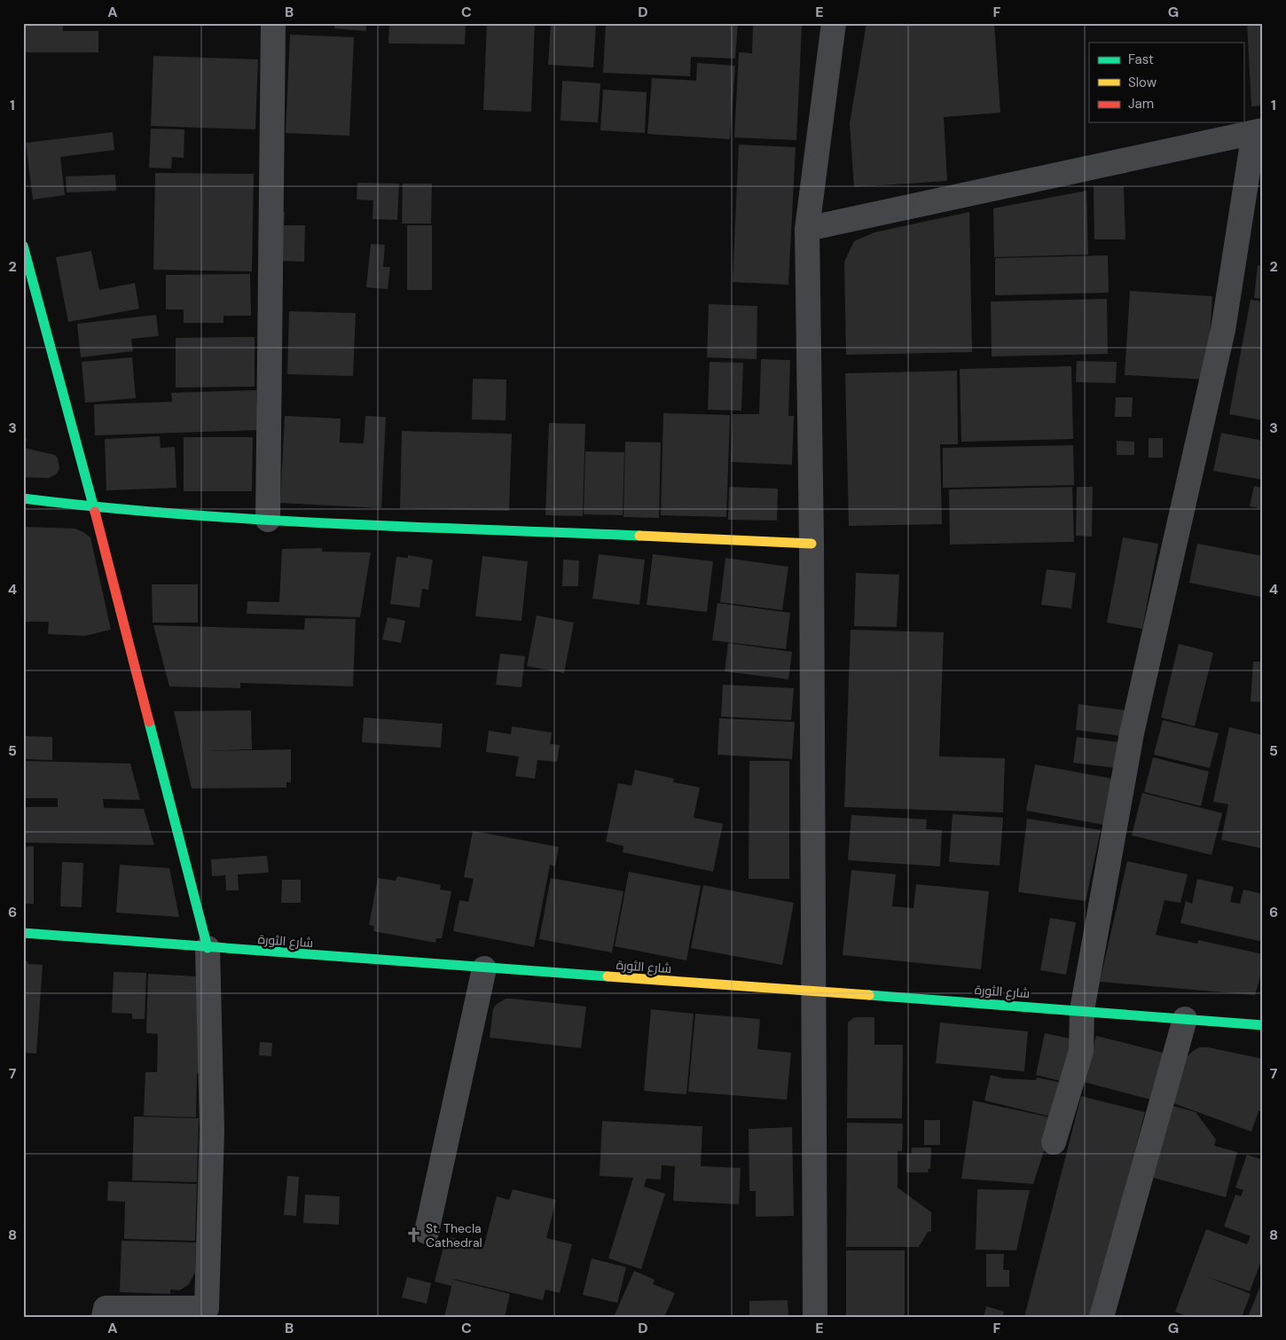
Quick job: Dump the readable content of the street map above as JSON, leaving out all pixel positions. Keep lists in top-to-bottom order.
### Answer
{
  "streets": {
    "street": ["شارع الثورة"]
  },
  "places": {
    "church": ["St. Thecla Cathedral"]
  },
  "legend": ["Fast", "Slow", "Jam"],
  "grid": {
    "columns": [
      "A",
      "B",
      "C",
      "D",
      "E",
      "F",
      "G"
    ],
    "rows": [
      "1",
      "2",
      "3",
      "4",
      "5",
      "6",
      "7",
      "8"
    ]
  }
}
